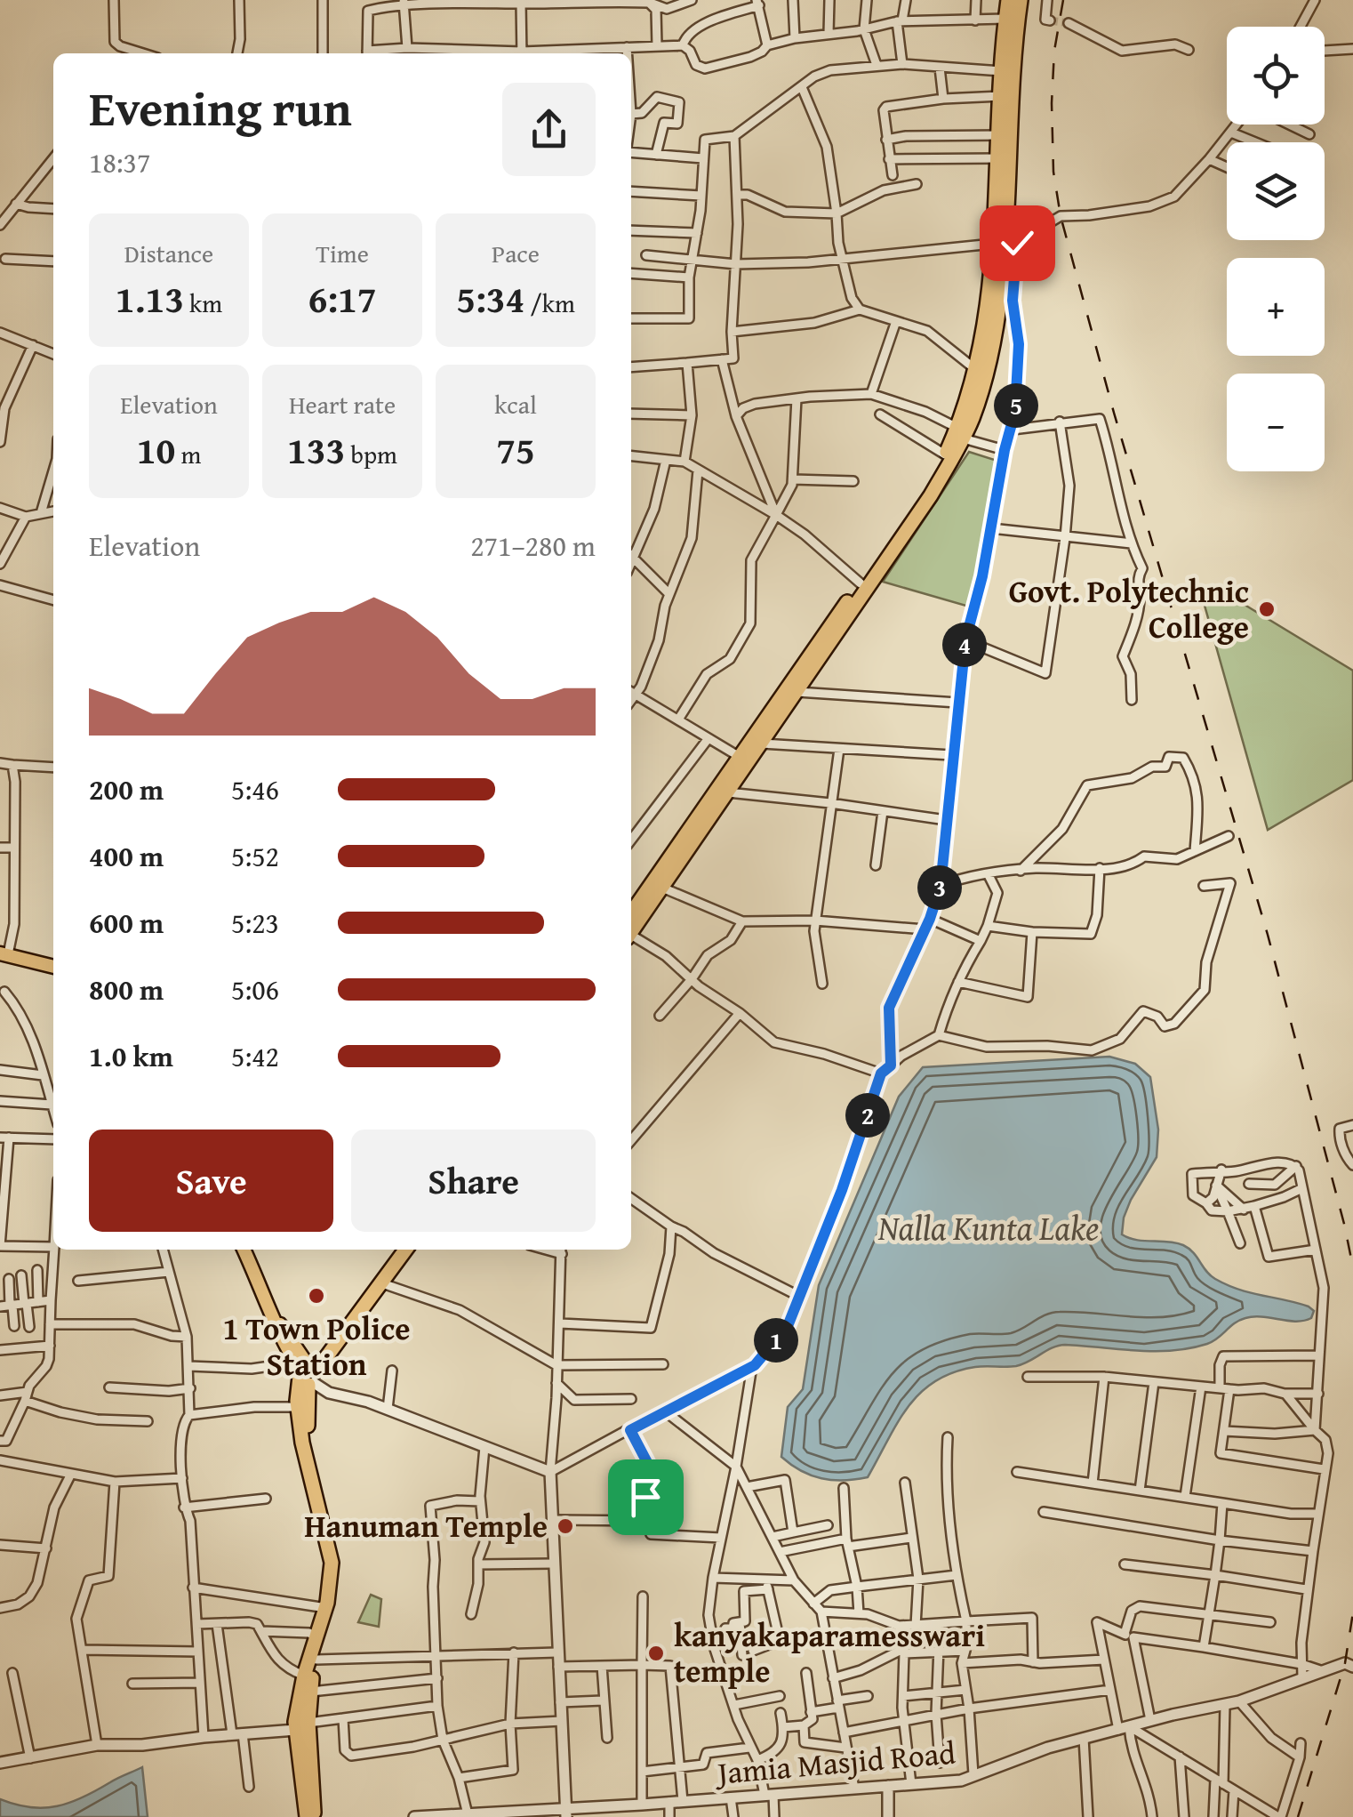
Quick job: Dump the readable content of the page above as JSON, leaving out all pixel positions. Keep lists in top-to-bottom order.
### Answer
{
  "streets": {
    "street": ["Jamia Masjid Road"]
  },
  "water": ["Nalla Kunta Lake"],
  "places": [
    "Govt. Polytechnic College",
    "1 Town Police Station",
    "Hanuman Temple",
    "kanyakaparamesswari temple"
  ],
  "page": {
    "map_buttons": ["+", "−"],
    "heading": ["Evening run", "18:37"],
    "stats": [
      ["Distance", "1.13 km"],
      ["Time", "6:17"],
      ["Pace", "5:34 /km"],
      ["Elevation", "10 m"],
      ["Heart rate", "133 bpm"],
      ["kcal", "75"]
    ],
    "pins": [
      "5",
      "4",
      "3",
      "2",
      "1"
    ],
    "chart": ["Elevation", "271–280 m"],
    "list": [
      {
        "name": "200 m",
        "note": "5:46"
      },
      {
        "name": "400 m",
        "note": "5:52"
      },
      {
        "name": "600 m",
        "note": "5:23"
      },
      {
        "name": "800 m",
        "note": "5:06"
      },
      {
        "name": "1.0 km",
        "note": "5:42"
      }
    ],
    "buttons": ["Save", "Share"]
  }
}
